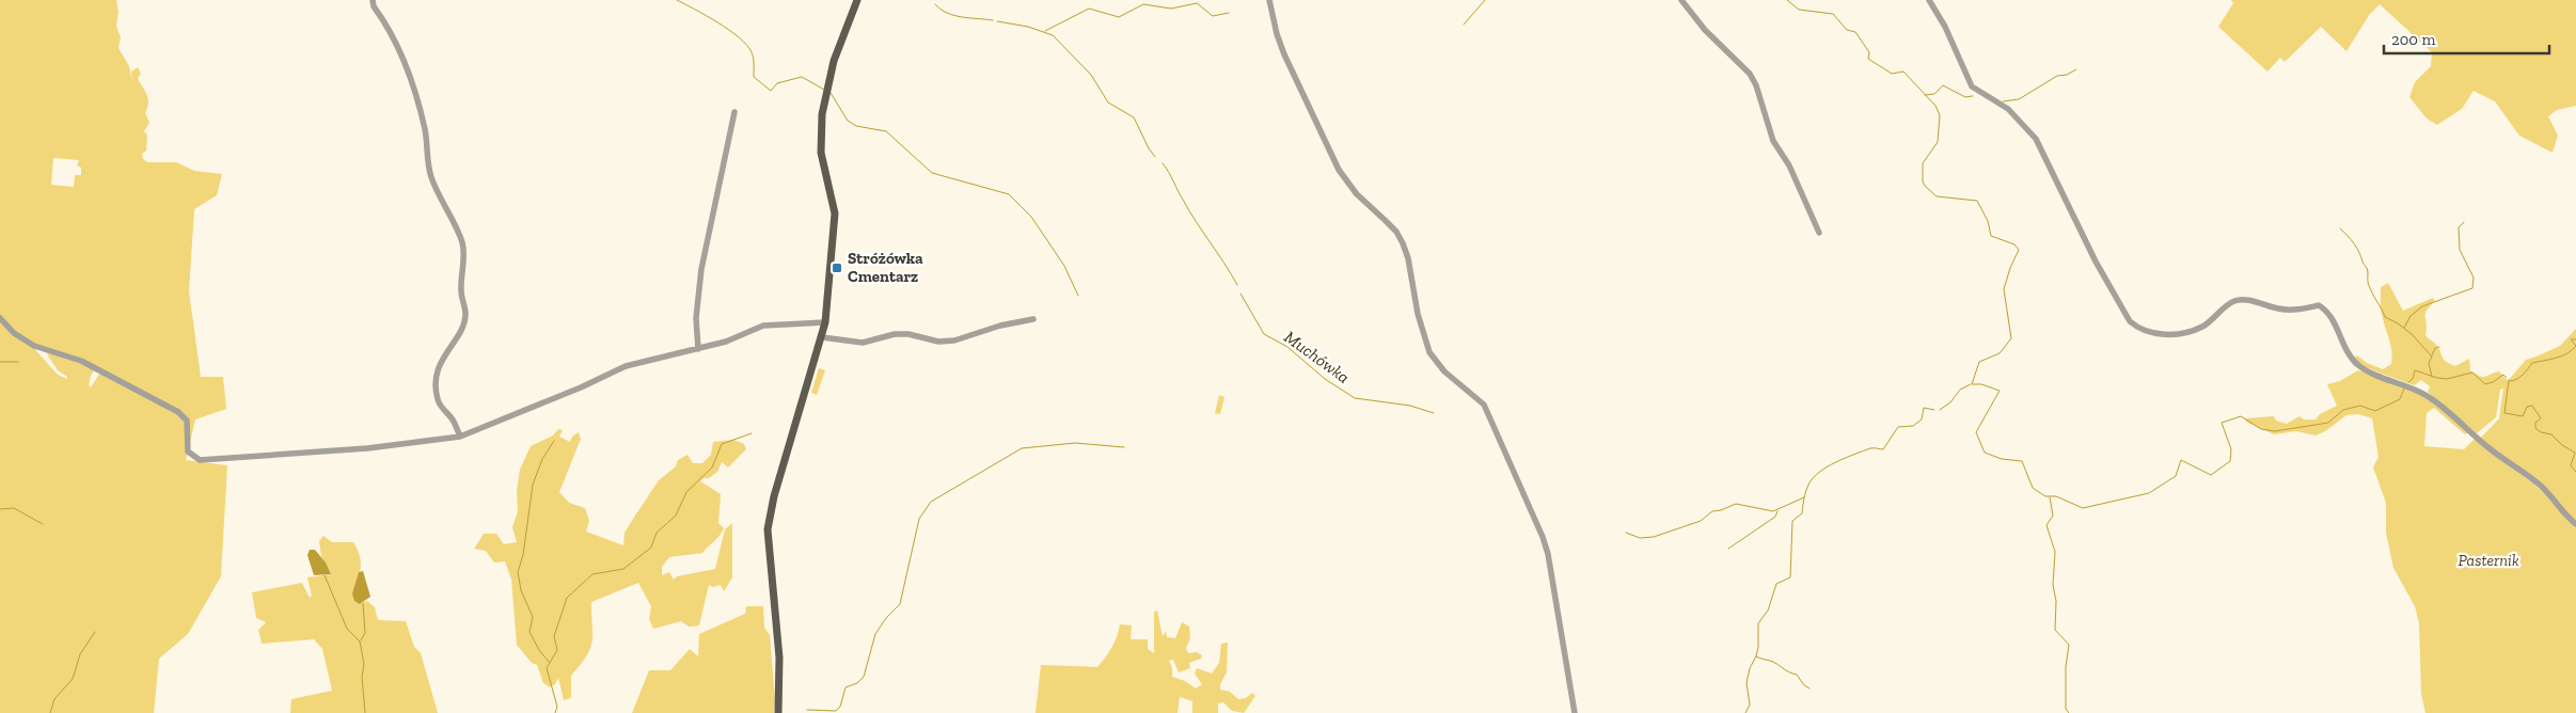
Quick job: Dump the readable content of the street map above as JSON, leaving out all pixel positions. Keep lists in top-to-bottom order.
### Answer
{
  "water": ["Muchówka"],
  "parks": ["Pasternik"],
  "places": {
    "transit": ["Stróżówka Cmentarz"]
  },
  "scale_bar": "200 m"
}
